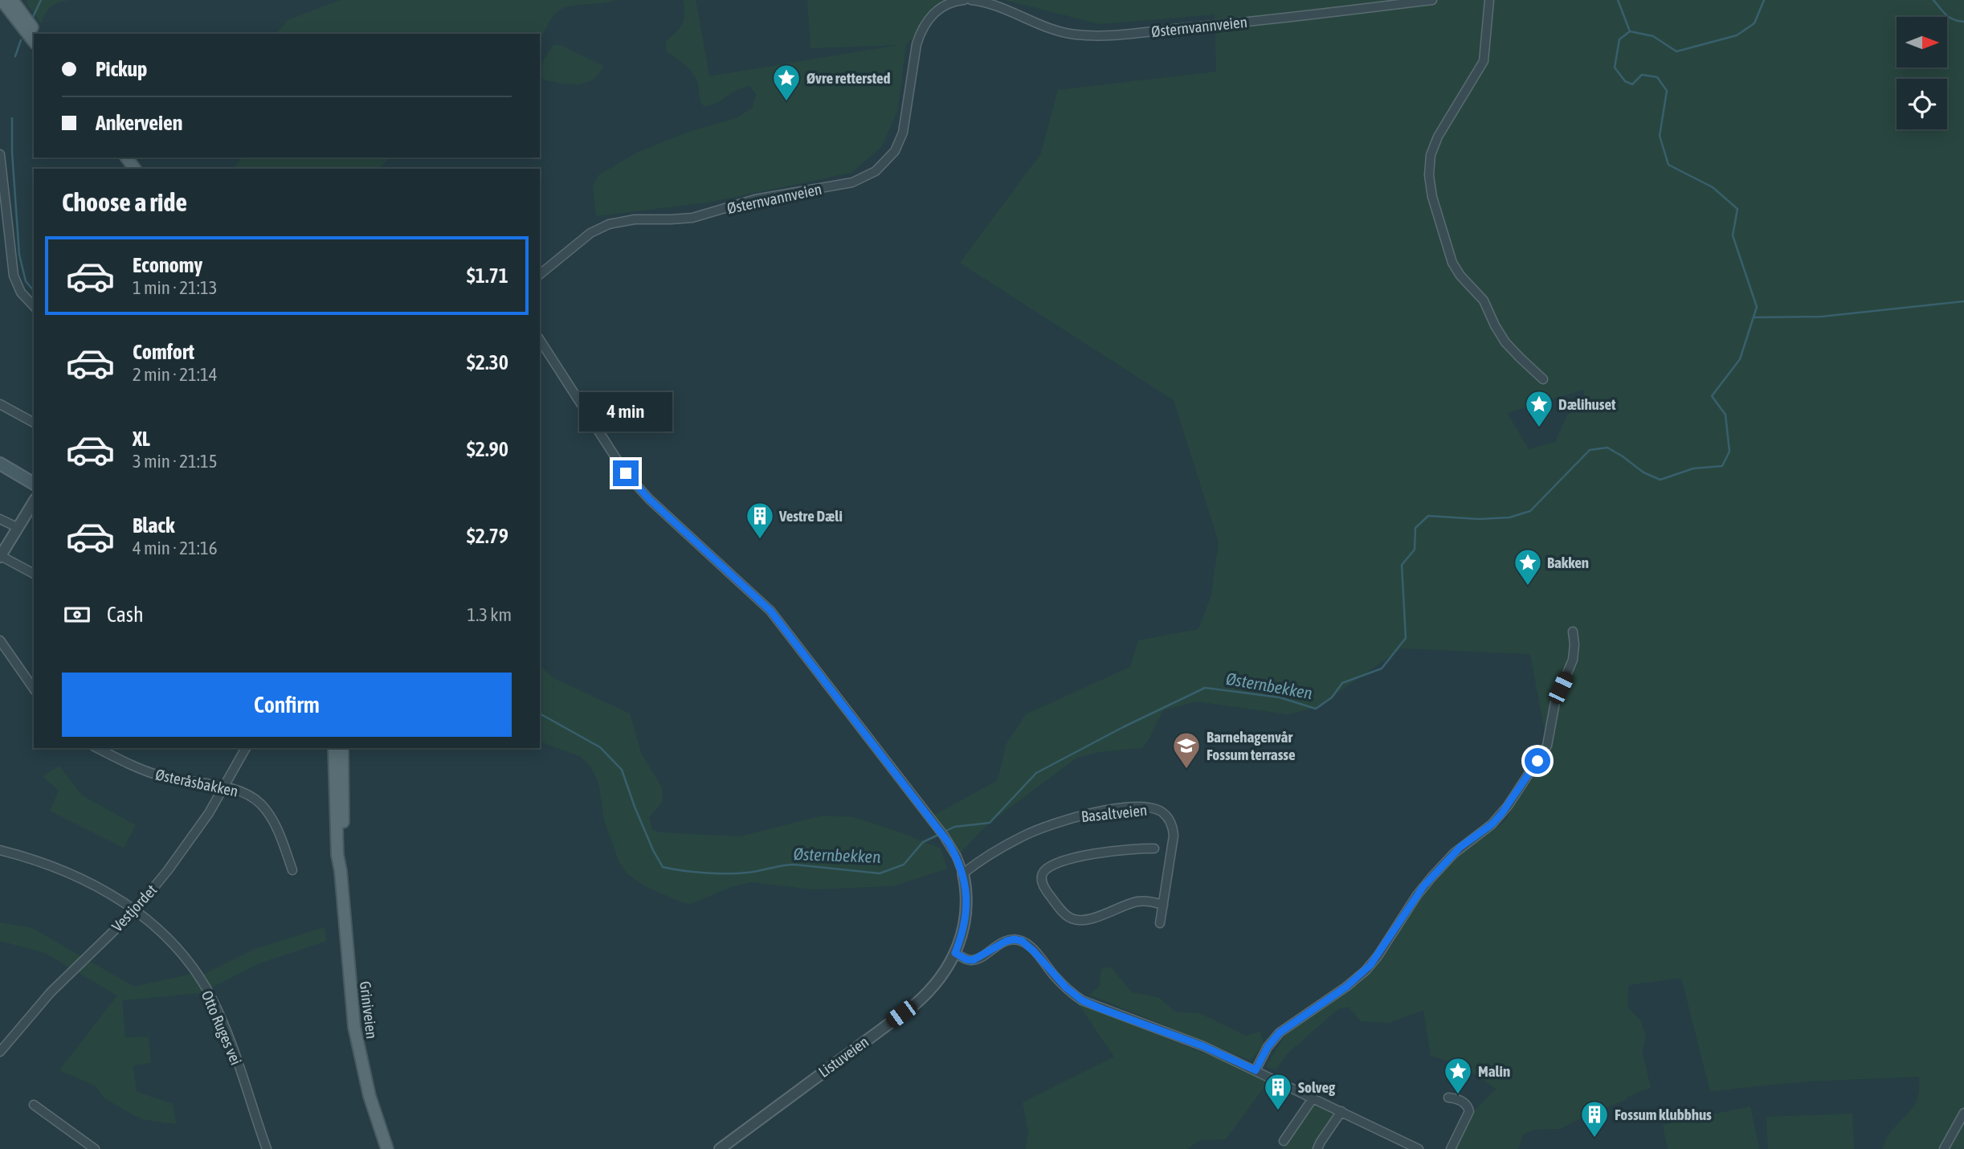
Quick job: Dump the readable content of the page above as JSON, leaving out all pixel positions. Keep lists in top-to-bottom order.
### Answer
{
  "streets": {
    "main road": ["Griniveien"],
    "street": [
      "Østernvannveien",
      "Østeråsbakken",
      "Basaltveien",
      "Vestjordet",
      "Otto Ruges vei",
      "Listuveien"
    ]
  },
  "crossings": [
    ["Østeråsbakken", "Vestjordet"],
    ["Basaltveien", "Listuveien"],
    ["Vestjordet", "Otto Ruges vei"]
  ],
  "water": ["Østernbekken"],
  "places": {
    "place": [
      "Øvre rettersted",
      "Dælihuset",
      "Bakken",
      "Malin"
    ],
    "building": ["Vestre Dæli", "Solveg", "Fossum klubbhus"],
    "school or university": ["Barnehagenvår Fossum terrasse"]
  },
  "north": "right",
  "page": {
    "banner": ["Pickup", "Ankerveien"],
    "heading": "Choose a ride",
    "list": [
      {
        "name": "Economy",
        "note": "1 min · 21:13",
        "value": "$1.71"
      },
      {
        "name": "Comfort",
        "note": "2 min · 21:14",
        "value": "$2.30"
      },
      {
        "name": "XL",
        "note": "3 min · 21:15",
        "value": "$2.90"
      },
      {
        "name": "Black",
        "note": "4 min · 21:16",
        "value": "$2.79"
      }
    ],
    "bubble": "4 min",
    "pay": ["Cash", "1.3 km"],
    "buttons": "Confirm"
  }
}
